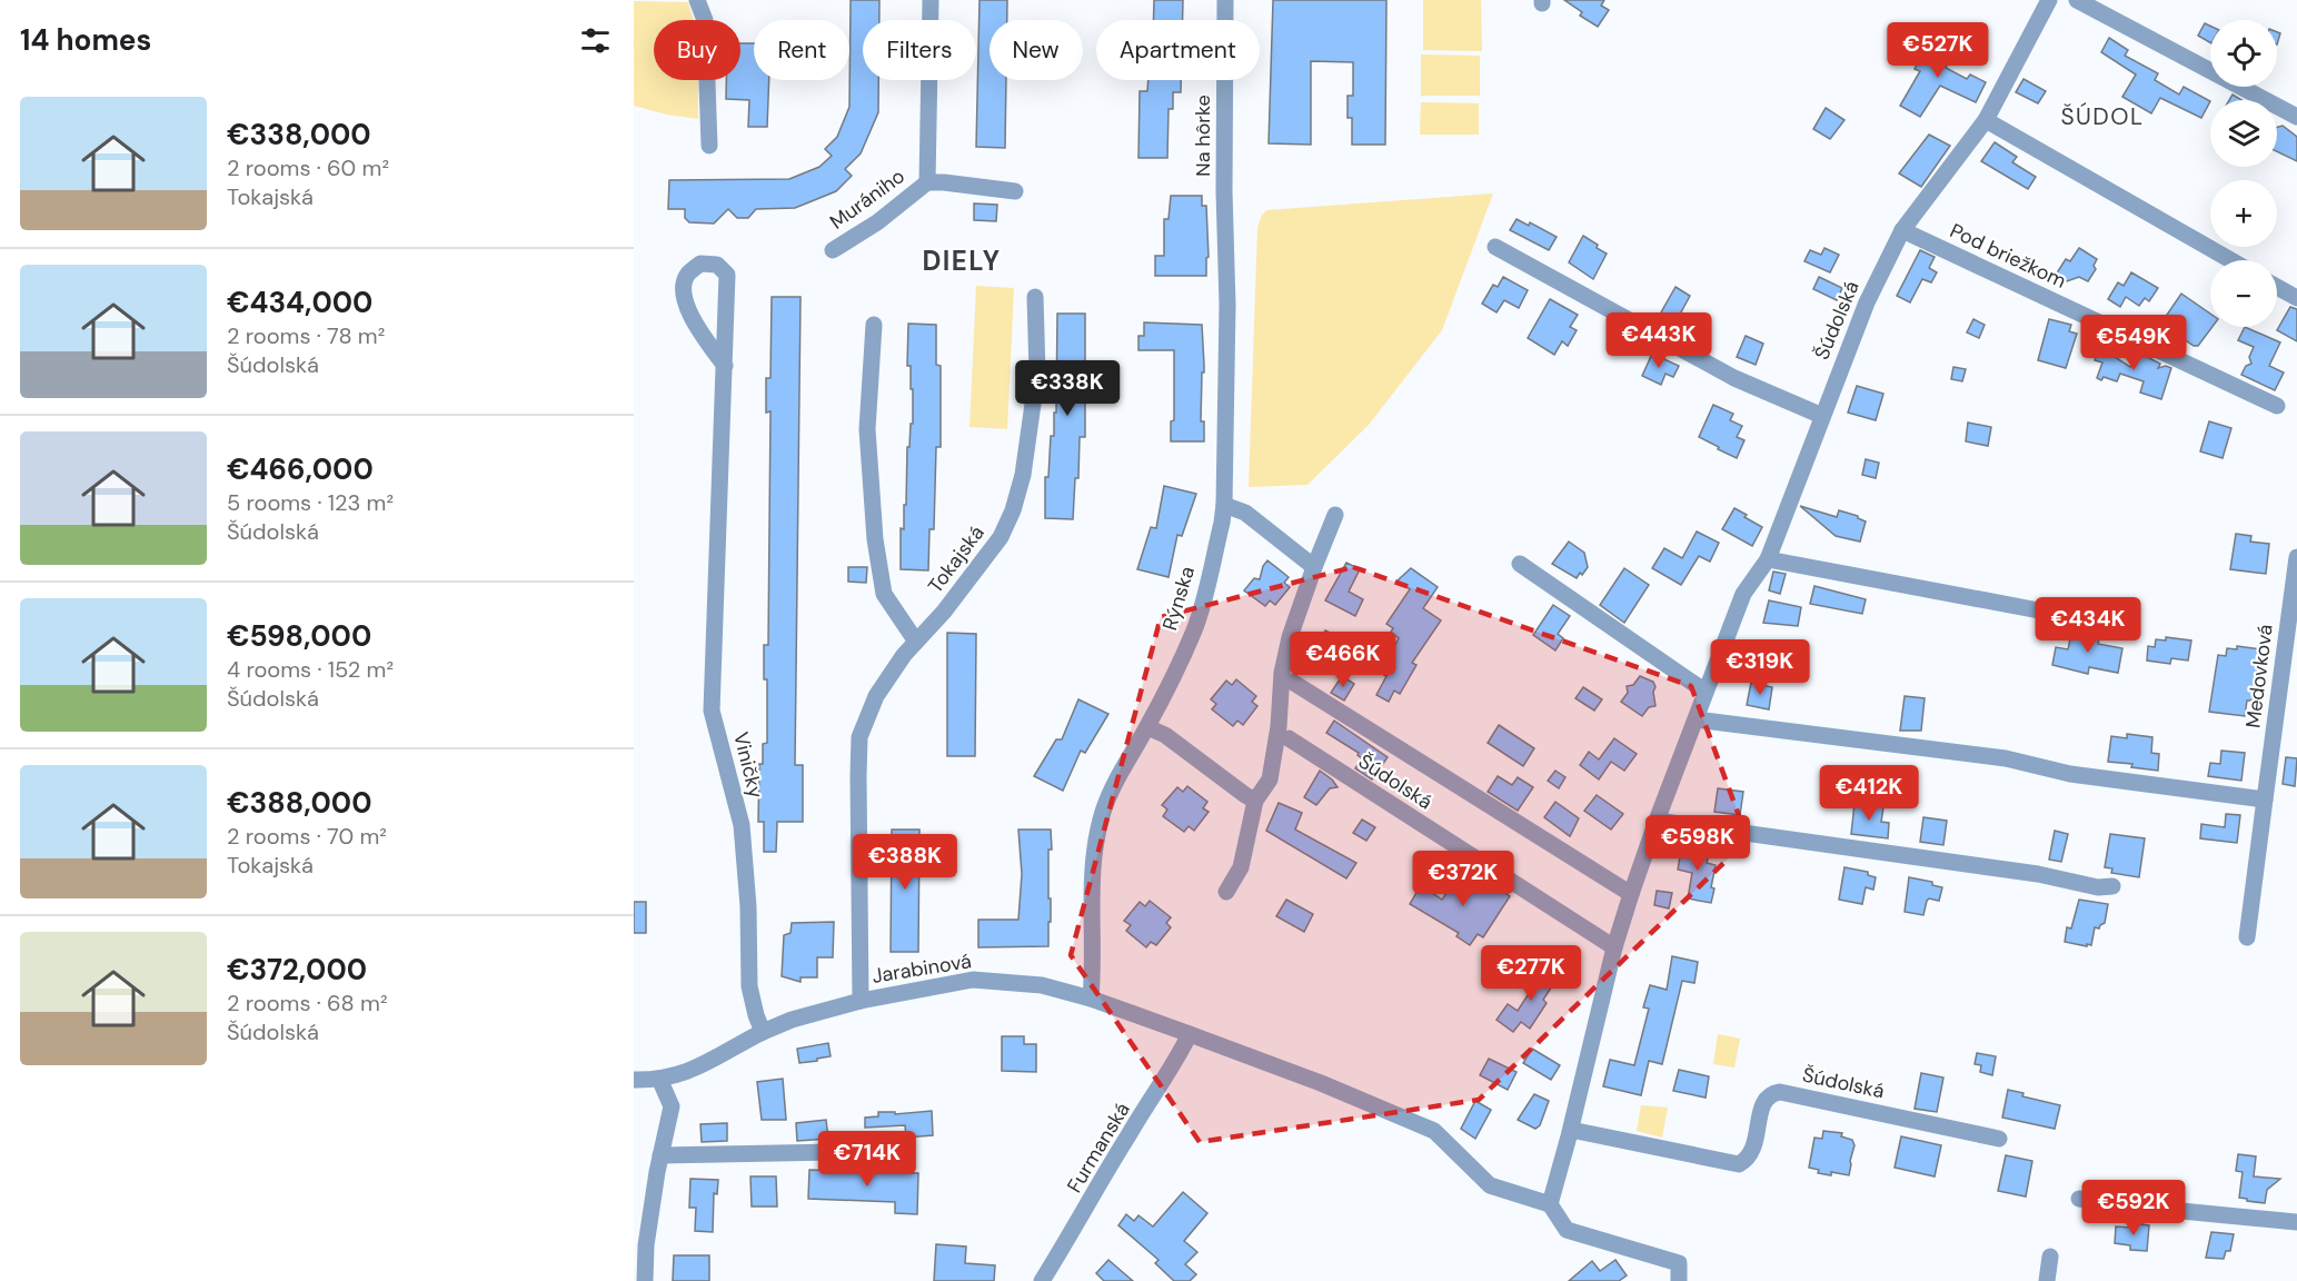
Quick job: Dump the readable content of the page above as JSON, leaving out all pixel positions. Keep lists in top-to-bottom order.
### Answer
{
  "streets": {
    "street": [
      "Na hôrke",
      "Murániho",
      "Pod briežkom",
      "Šúdolská",
      "Tokajská",
      "Rýnska",
      "Medovková",
      "Viničky",
      "Jarabinová",
      "Furmanská"
    ]
  },
  "crossings": [
    ["Na hôrke", "Rýnska"],
    ["Pod briežkom", "Šúdolská"],
    ["Šúdolská", "Jarabinová"],
    ["Tokajská", "Jarabinová"],
    ["Rýnska", "Jarabinová"],
    ["Viničky", "Jarabinová"],
    ["Jarabinová", "Furmanská"]
  ],
  "districts": ["ŠÚDOL", "DIELY"],
  "page": {
    "heading": "14 homes",
    "map_buttons": ["+", "−"],
    "chip": [
      "Buy",
      "Rent",
      "Filters",
      "New",
      "Apartment"
    ],
    "price": [
      "€527K",
      "€443K",
      "€549K",
      "€338K",
      "€434K",
      "€466K",
      "€319K",
      "€412K",
      "€598K",
      "€388K",
      "€372K",
      "€277K",
      "€714K",
      "€592K"
    ],
    "list": [
      {
        "name": "€338,000",
        "note": "2 rooms · 60 m² · Tokajská"
      },
      {
        "name": "€434,000",
        "note": "2 rooms · 78 m² · Šúdolská"
      },
      {
        "name": "€466,000",
        "note": "5 rooms · 123 m² · Šúdolská"
      },
      {
        "name": "€598,000",
        "note": "4 rooms · 152 m² · Šúdolská"
      },
      {
        "name": "€388,000",
        "note": "2 rooms · 70 m² · Tokajská"
      },
      {
        "name": "€372,000",
        "note": "2 rooms · 68 m² · Šúdolská"
      }
    ]
  }
}
